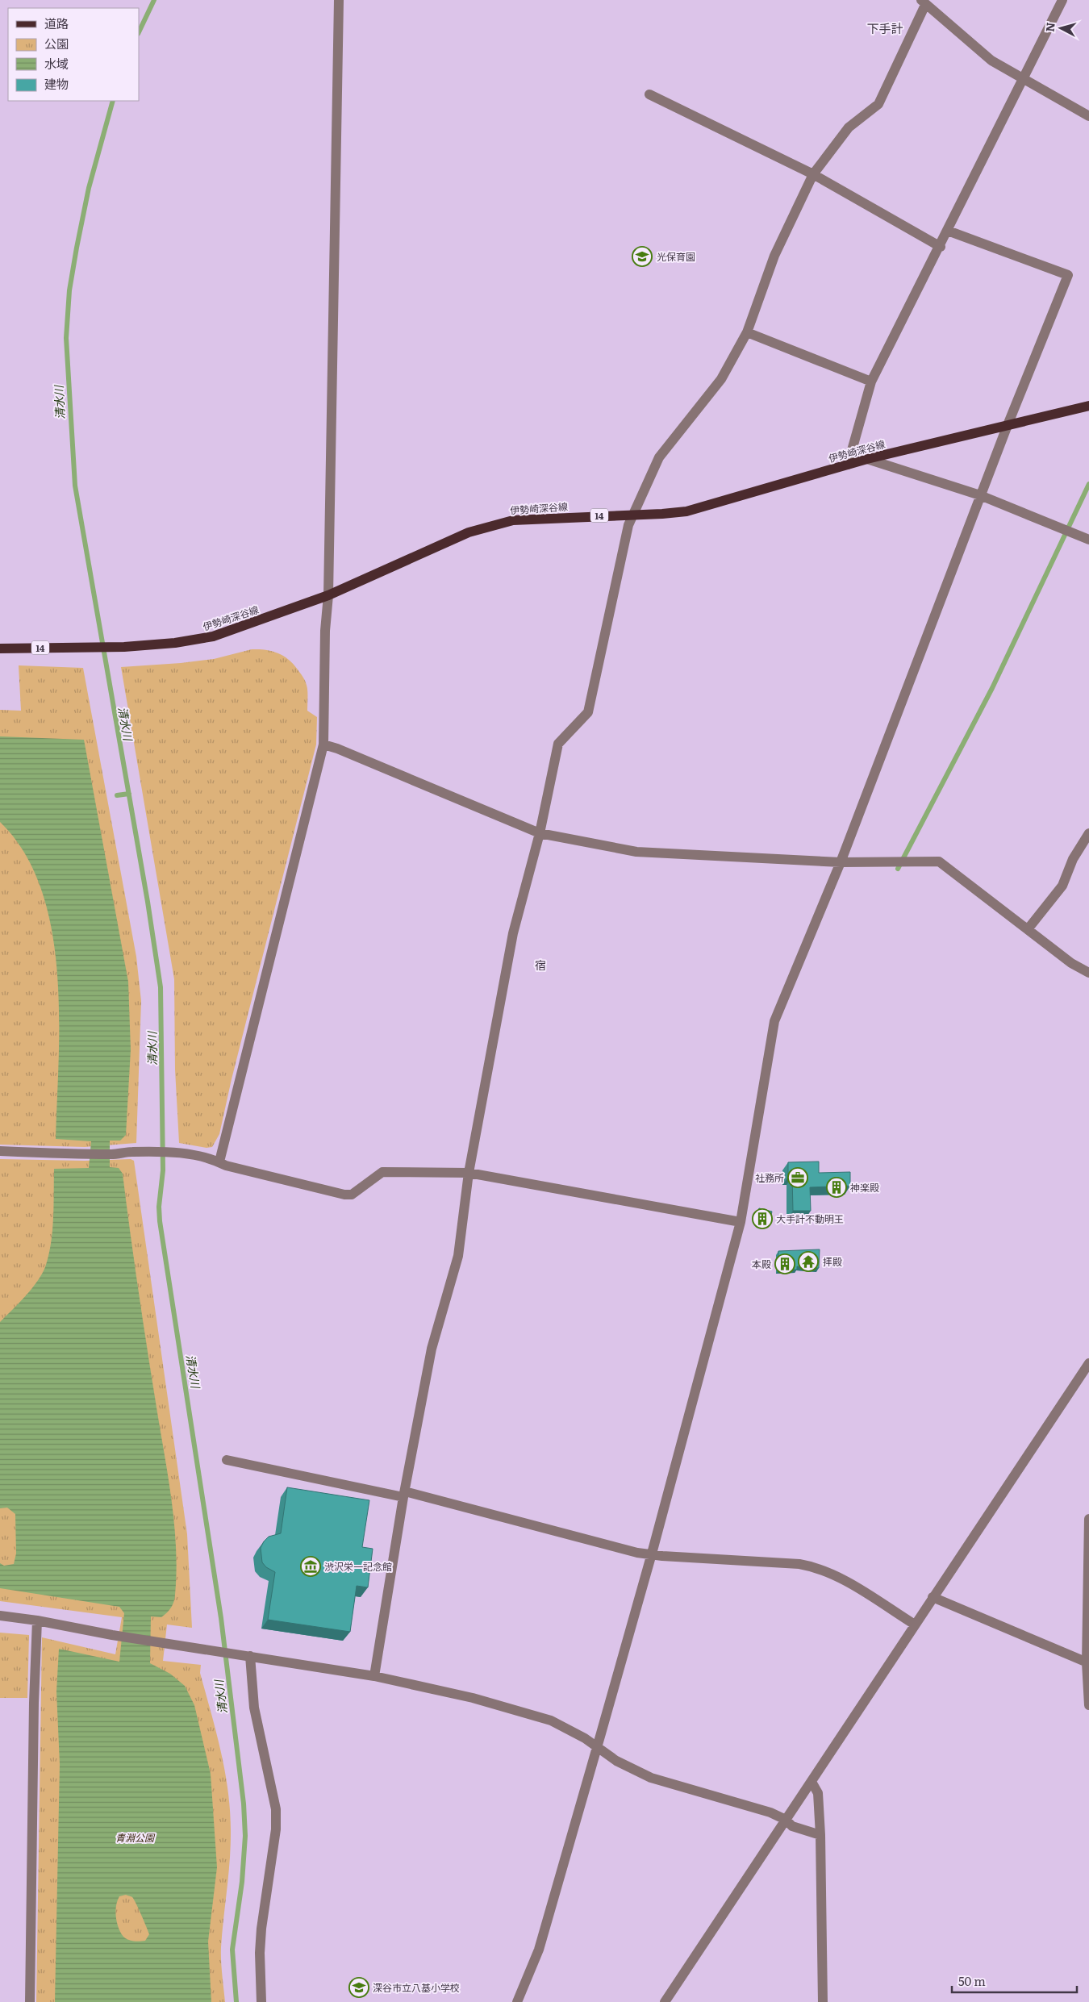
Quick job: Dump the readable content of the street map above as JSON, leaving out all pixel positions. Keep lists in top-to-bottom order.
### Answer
{
  "streets": {
    "main road": ["伊勢崎深谷線", "14"]
  },
  "districts": ["下手計", "宿"],
  "water": ["清水川"],
  "parks": ["青淵公園"],
  "places": {
    "school or university": ["光保育園", "深谷市立八基小学校"],
    "office": ["社務所"],
    "building": ["神楽殿", "大手計不動明王", "本殿"],
    "temple": ["拝殿"],
    "museum": ["渋沢栄一記念館"]
  },
  "legend": [
    "道路",
    "公園",
    "水域",
    "建物"
  ],
  "scale_bar": "50 m",
  "north": "left"
}
